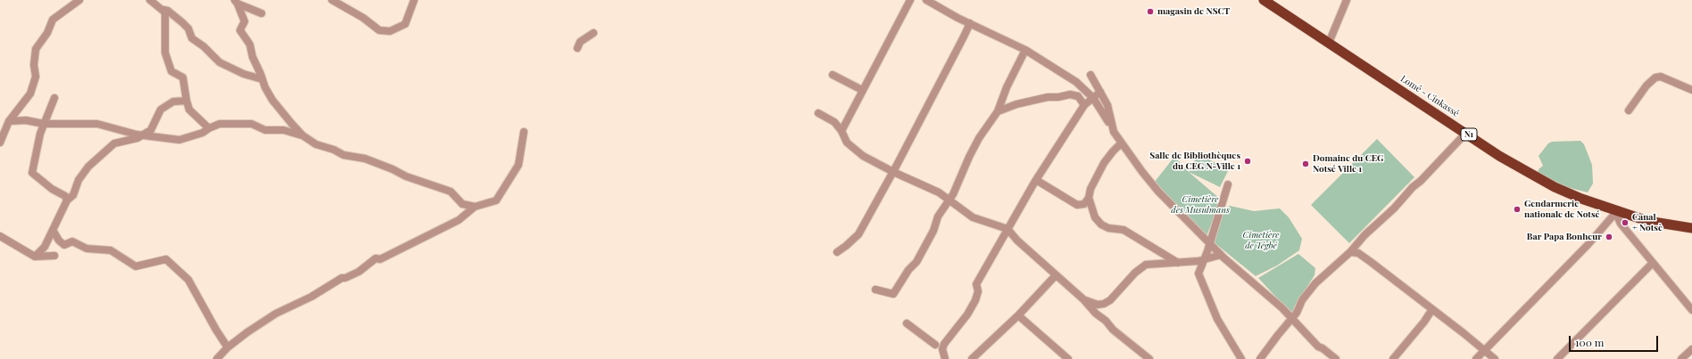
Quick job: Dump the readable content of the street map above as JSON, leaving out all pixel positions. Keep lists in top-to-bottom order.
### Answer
{
  "streets": {
    "highway": ["Lomé - Cinkassé", "N1"]
  },
  "parks": ["Cimetière des Musulmans", "Cimetière de Tégbé"],
  "places": [
    "magasin de NSCT",
    "Salle de Bibliothèques du CEG N-Ville 1",
    "Domaine du CEG Notsé Ville 1",
    "Gendarmerie nationale de Notsé",
    "Canal + Notsè",
    "Bar Papa Bonheur"
  ],
  "scale_bar": "100 m"
}
